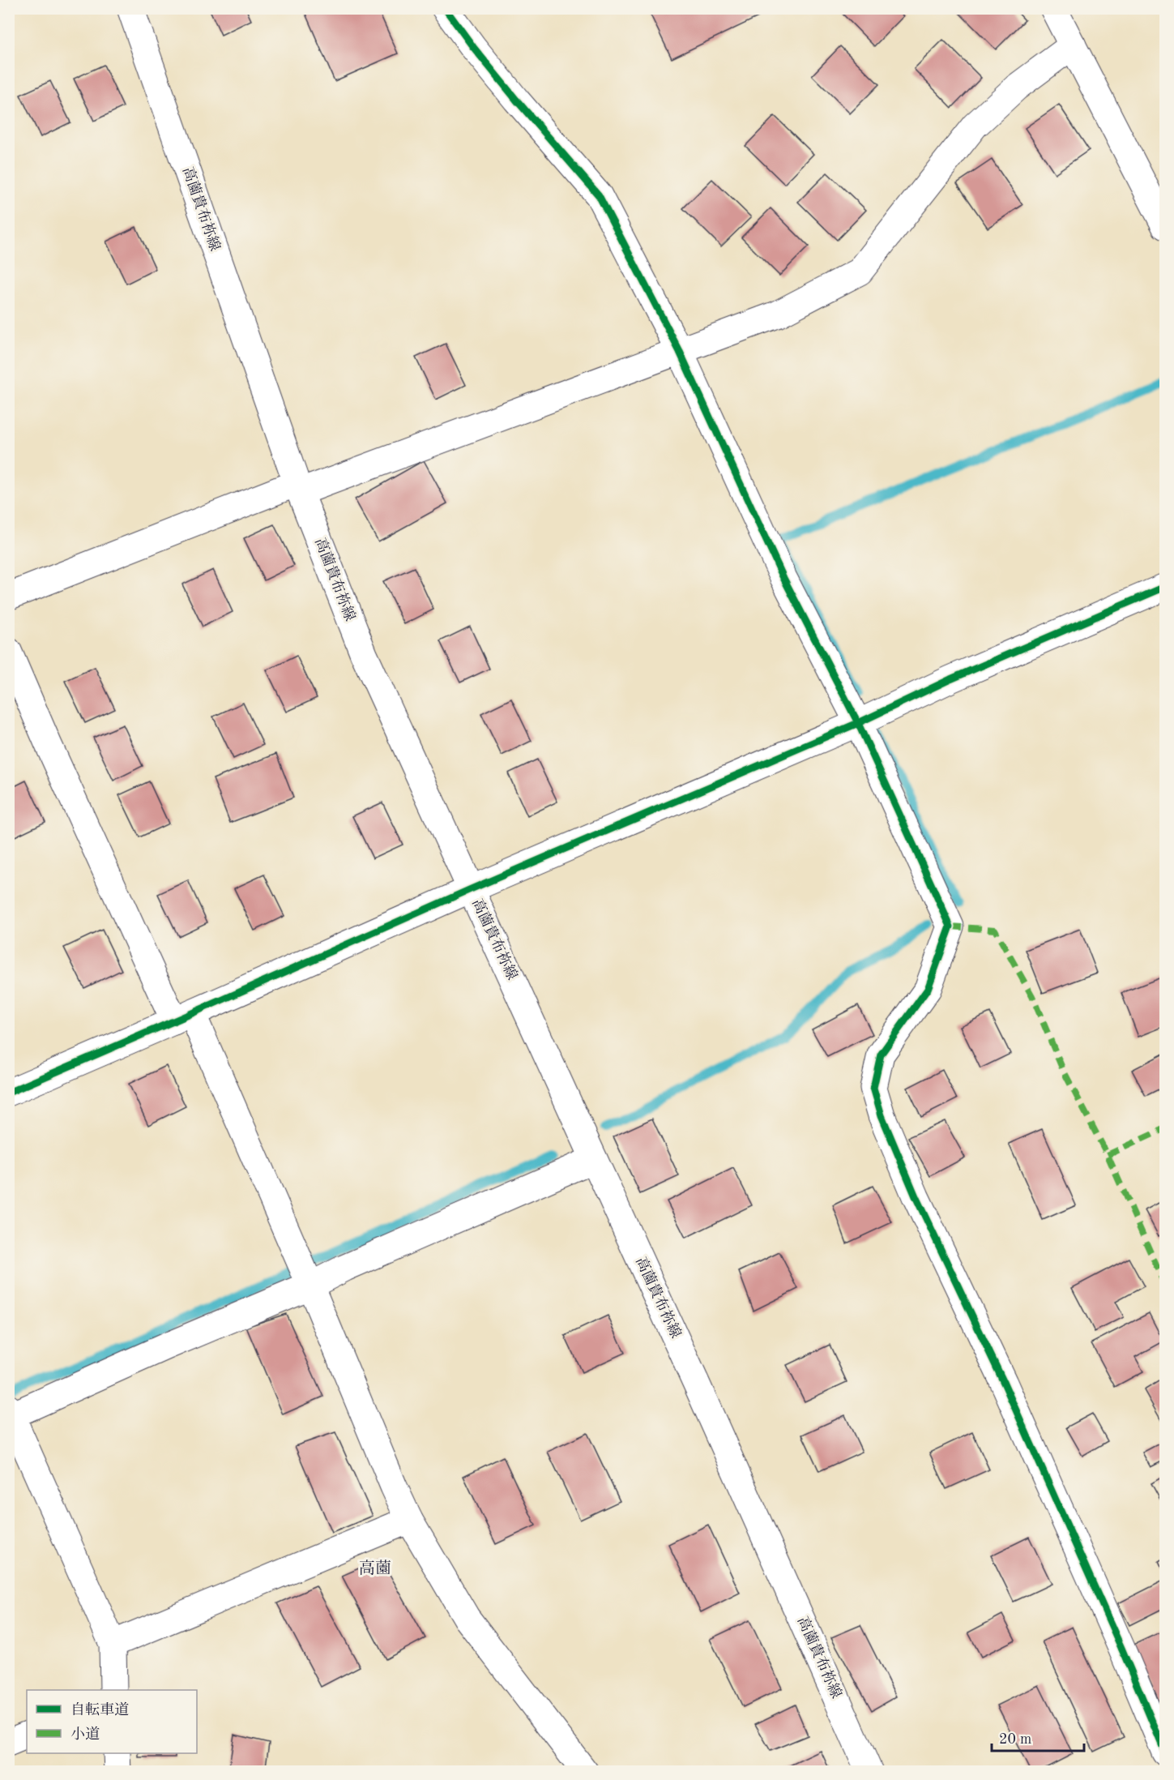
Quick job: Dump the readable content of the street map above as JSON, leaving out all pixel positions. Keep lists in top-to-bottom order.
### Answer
{
  "streets": {
    "street": ["高薗貴布祢線"]
  },
  "districts": ["高薗"],
  "legend": ["自転車道", "小道"],
  "scale_bar": "20 m"
}
